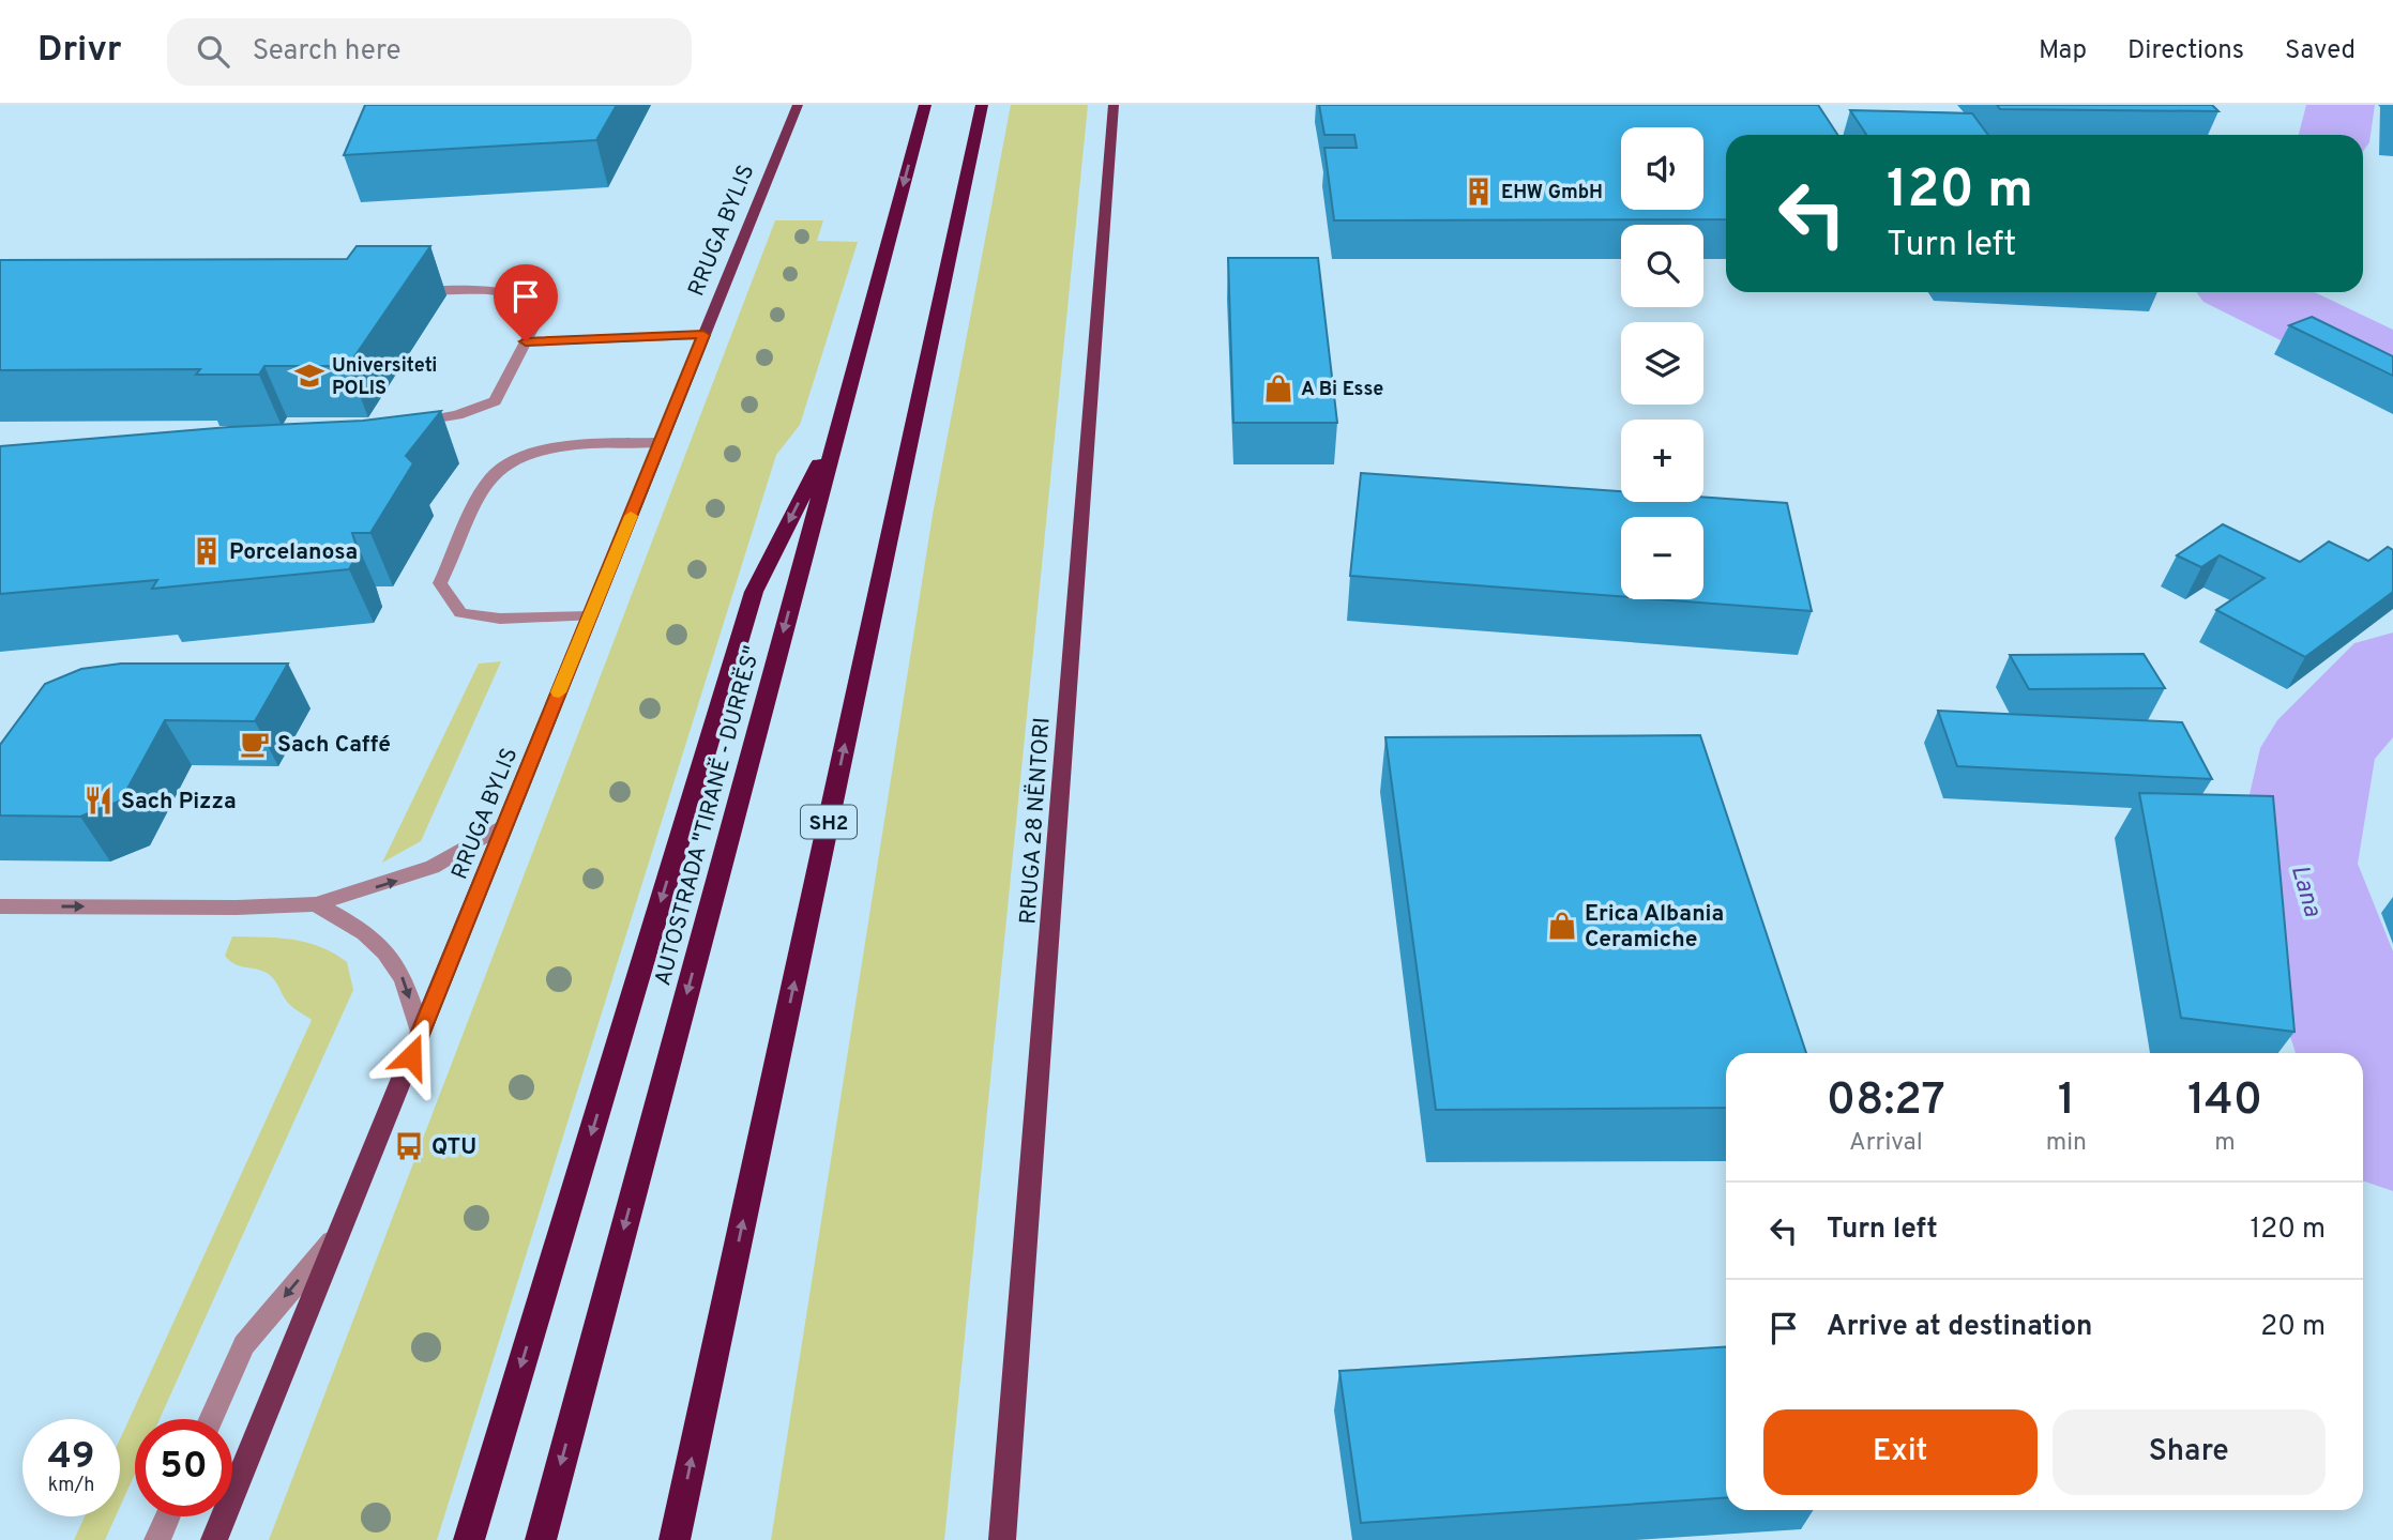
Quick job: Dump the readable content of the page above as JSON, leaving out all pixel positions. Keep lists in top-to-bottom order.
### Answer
{
  "streets": {
    "highway": ["AUTOSTRADA \"TIRANË - DURRËS\"", "SH2"],
    "main road": ["RRUGA BYLIS", "RRUGA 28 NËNTORI"]
  },
  "water": ["Lana"],
  "places": {
    "building": ["EHW GmbH", "Porcelanosa"],
    "school or university": ["Universiteti POLIS"],
    "shop": ["A Bi Esse", "Erica Albania Ceramiche"],
    "cafe": ["Sach Caffé"],
    "restaurant": ["Sach Pizza"],
    "bus stop": ["QTU"]
  },
  "page": {
    "header": "Drivr",
    "search": "Search here",
    "nav": ["Map", "Directions", "Saved"],
    "map_buttons": ["+", "−"],
    "turn": ["120 m", "Turn left"],
    "eta": [
      "08:27",
      "Arrival",
      "1",
      "min",
      "140",
      "m"
    ],
    "list": [
      {
        "name": "Turn left",
        "value": "120 m"
      },
      {
        "name": "Arrive at destination",
        "value": "20 m"
      }
    ],
    "buttons": ["Exit", "Share"],
    "speed": "49 km/h",
    "limit": "50"
  }
}
